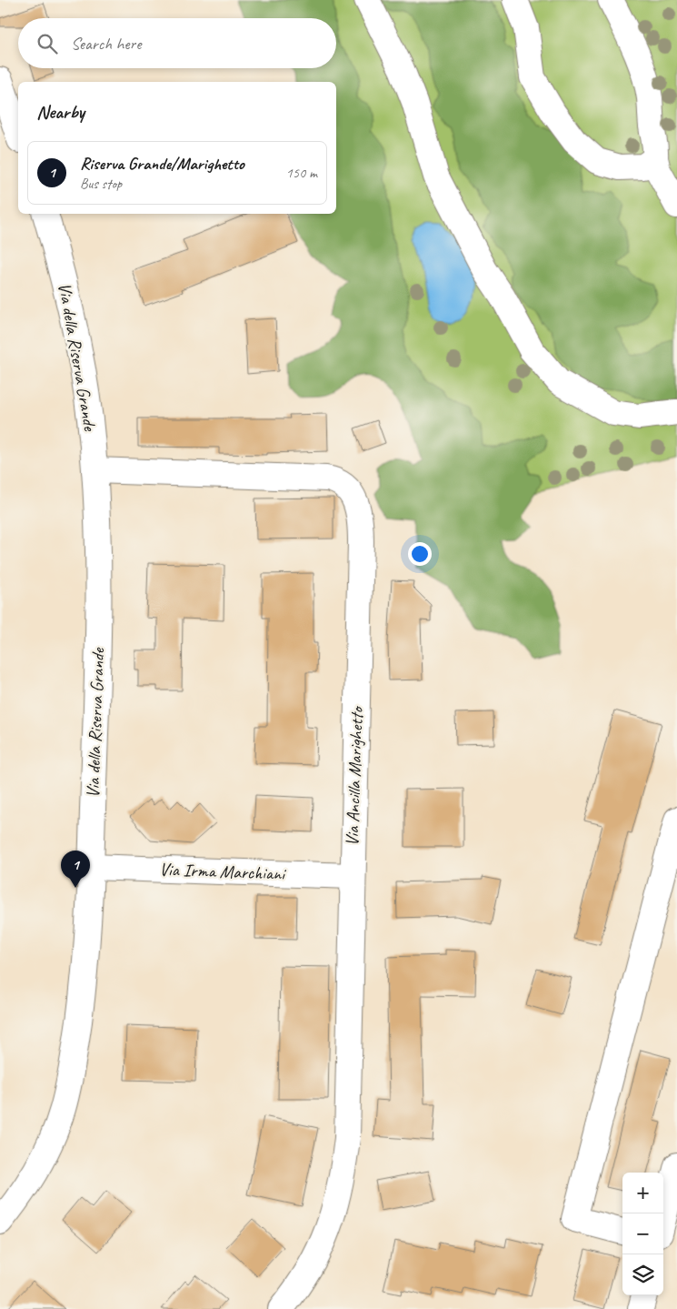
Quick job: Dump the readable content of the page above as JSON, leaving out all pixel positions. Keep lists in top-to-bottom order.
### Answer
{
  "streets": {
    "street": ["Via della Riserva Grande", "Via Ancilla Marighetto", "Via Irma Marchiani"]
  },
  "crossings": [
    ["Via della Riserva Grande", "Via Ancilla Marighetto"],
    ["Via della Riserva Grande", "Via Irma Marchiani"],
    ["Via Ancilla Marighetto", "Via Irma Marchiani"]
  ],
  "page": {
    "search": "Search here",
    "heading": "Nearby",
    "list": [
      {
        "mark": "1",
        "name": "Riserva Grande/Marighetto",
        "note": "Bus stop",
        "value": "150 m"
      }
    ],
    "pins": "1",
    "map_buttons": ["+", "−"]
  }
}
